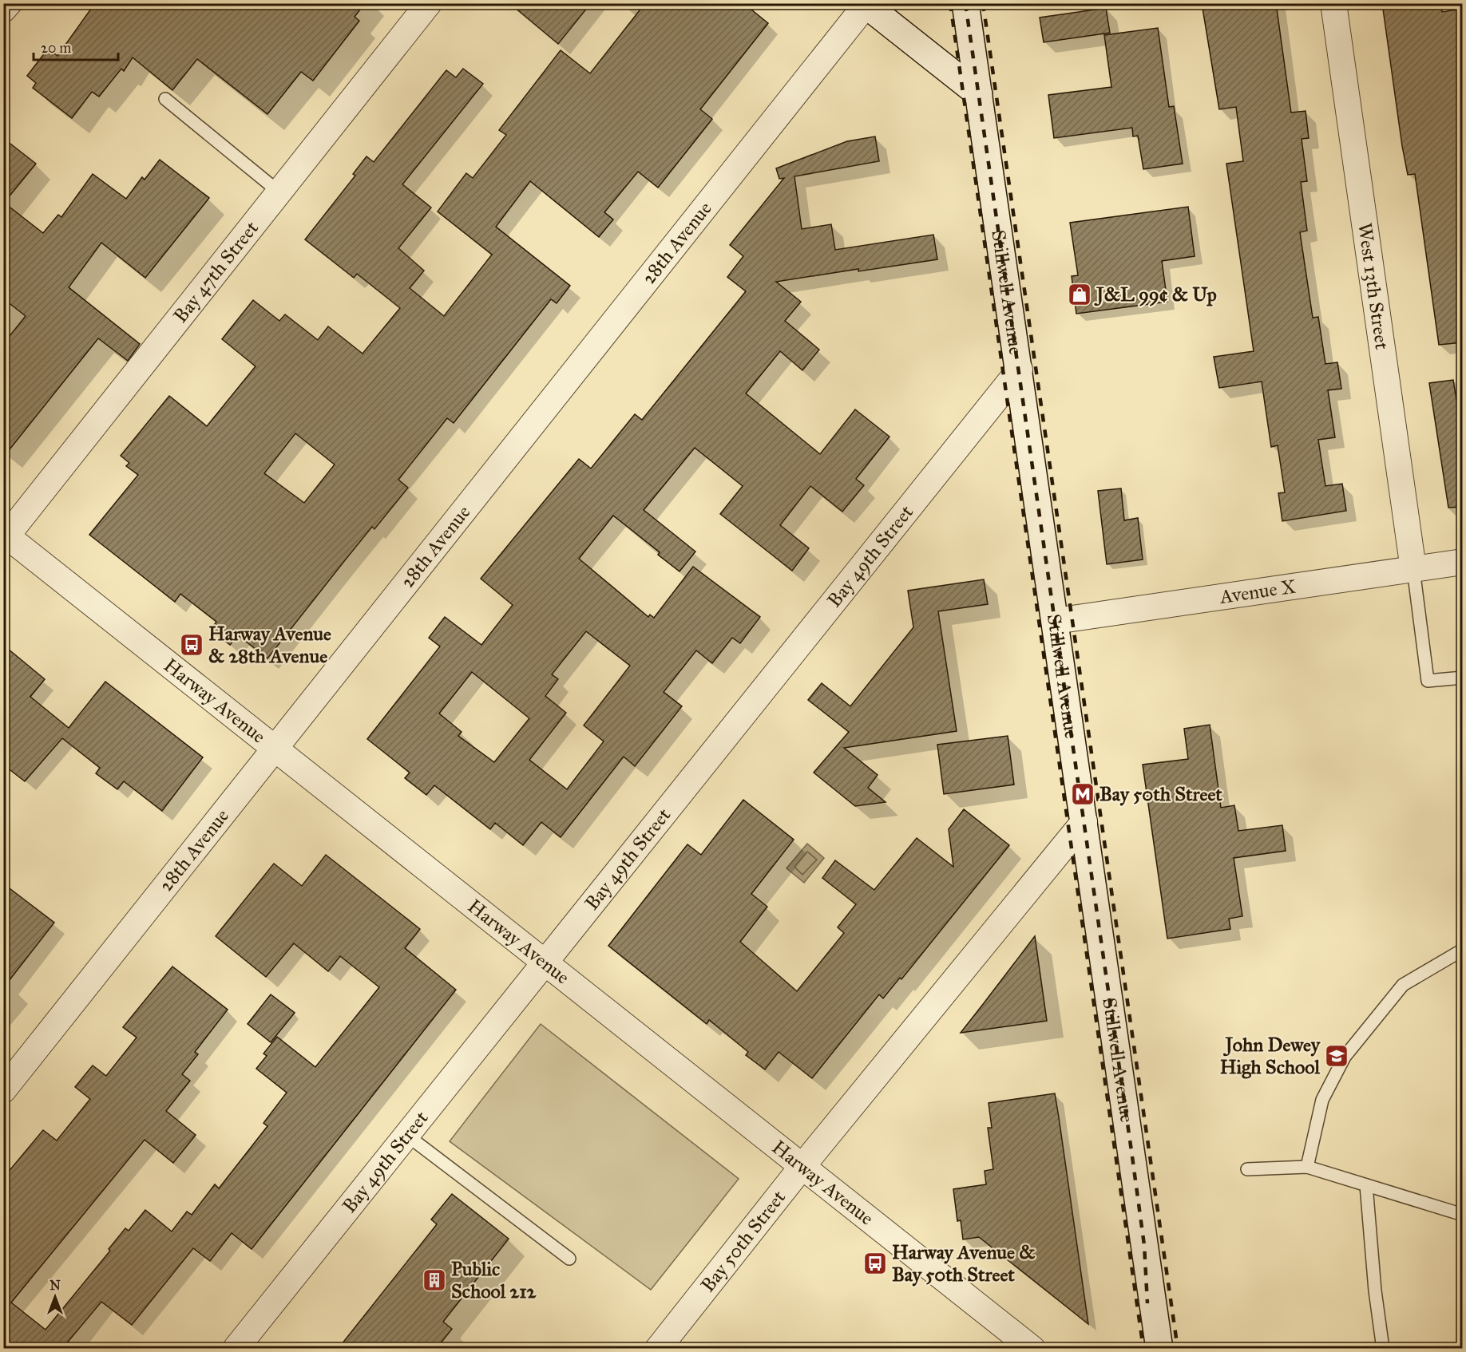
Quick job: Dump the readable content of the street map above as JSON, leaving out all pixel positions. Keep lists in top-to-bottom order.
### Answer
{
  "streets": {
    "main road": ["Stillwell Avenue"],
    "street": [
      "28th Avenue",
      "Bay 47th Street",
      "West 13th Street",
      "Bay 49th Street",
      "Avenue X",
      "Harway Avenue",
      "Bay 50th Street"
    ]
  },
  "crossings": [
    ["28th Avenue", "Harway Avenue"],
    ["Bay 47th Street", "Harway Avenue"],
    ["West 13th Street", "Avenue X"],
    ["Stillwell Avenue", "Bay 49th Street"],
    ["Stillwell Avenue", "Avenue X"],
    ["Stillwell Avenue", "Bay 50th Street"],
    ["Bay 49th Street", "Harway Avenue"],
    ["Harway Avenue", "Bay 50th Street"]
  ],
  "places": {
    "shop": ["J&L 99¢ & Up"],
    "bus stop": ["Harway Avenue & 28th Avenue", "Harway Avenue & Bay 50th Street"],
    "metro station": ["Bay 50th Street"],
    "school or university": ["John Dewey High School"],
    "building": ["Public School 212"]
  },
  "scale_bar": "20 m",
  "north": "top"
}
